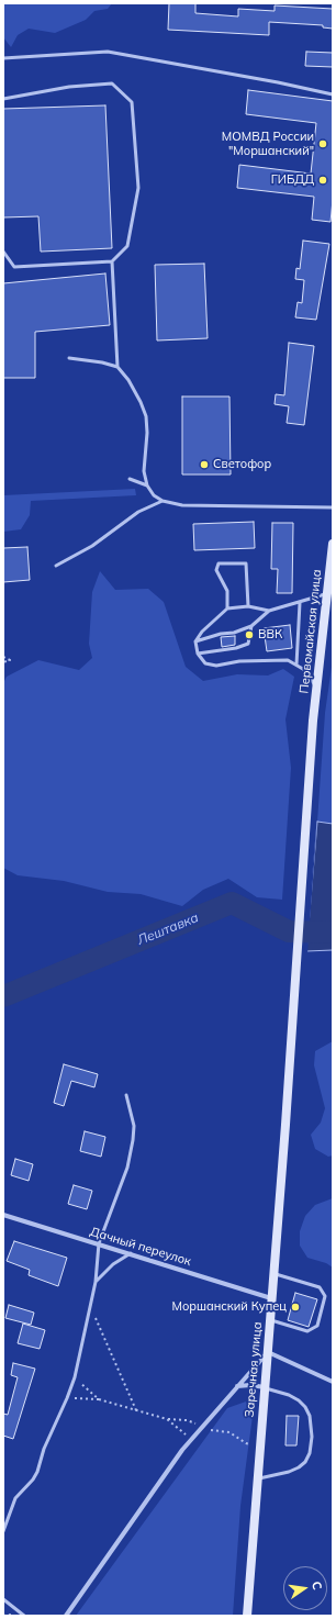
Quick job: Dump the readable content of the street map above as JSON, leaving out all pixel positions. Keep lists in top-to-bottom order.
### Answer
{
  "streets": {
    "main road": ["Первомайская улица", "Заречная улица"],
    "street": ["Дачный переулок"]
  },
  "crossings": [
    ["Первомайская улица", "Заречная улица"],
    ["Дачный переулок", "Заречная улица"]
  ],
  "water": ["Лештавка"],
  "places": [
    "МОМВД России \"Моршанский\"",
    "ГИБДД",
    "Светофор",
    "ВВК",
    "Моршанский Купец"
  ],
  "north": "right"
}
